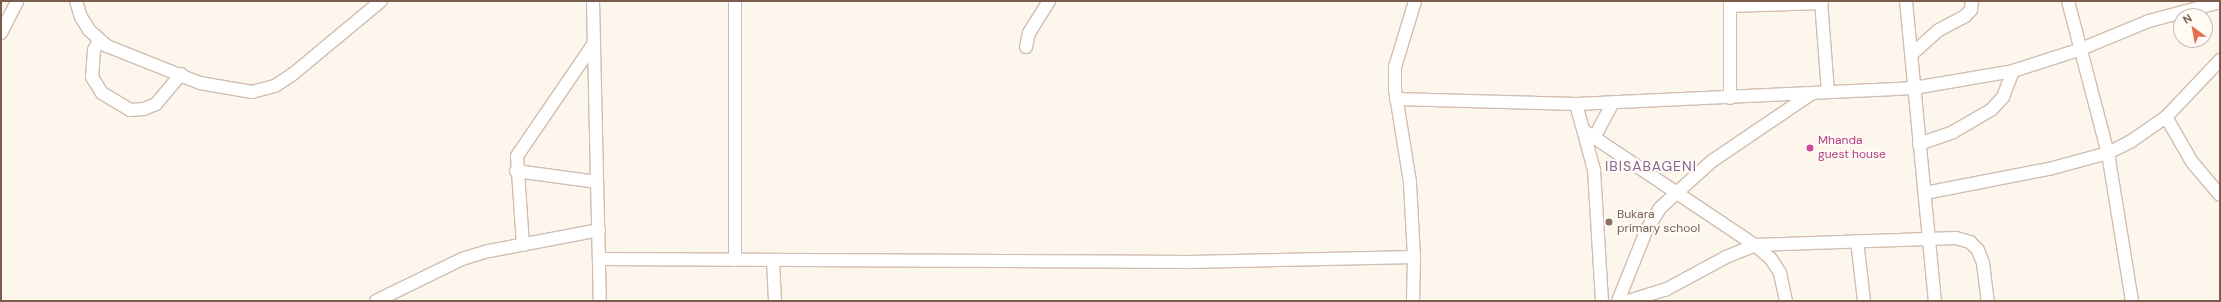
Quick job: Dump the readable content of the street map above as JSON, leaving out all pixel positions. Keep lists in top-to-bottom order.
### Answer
{
  "districts": ["IBISABAGENI"],
  "places": ["Mhanda guest house", "Bukara primary school"],
  "north": "top left"
}
